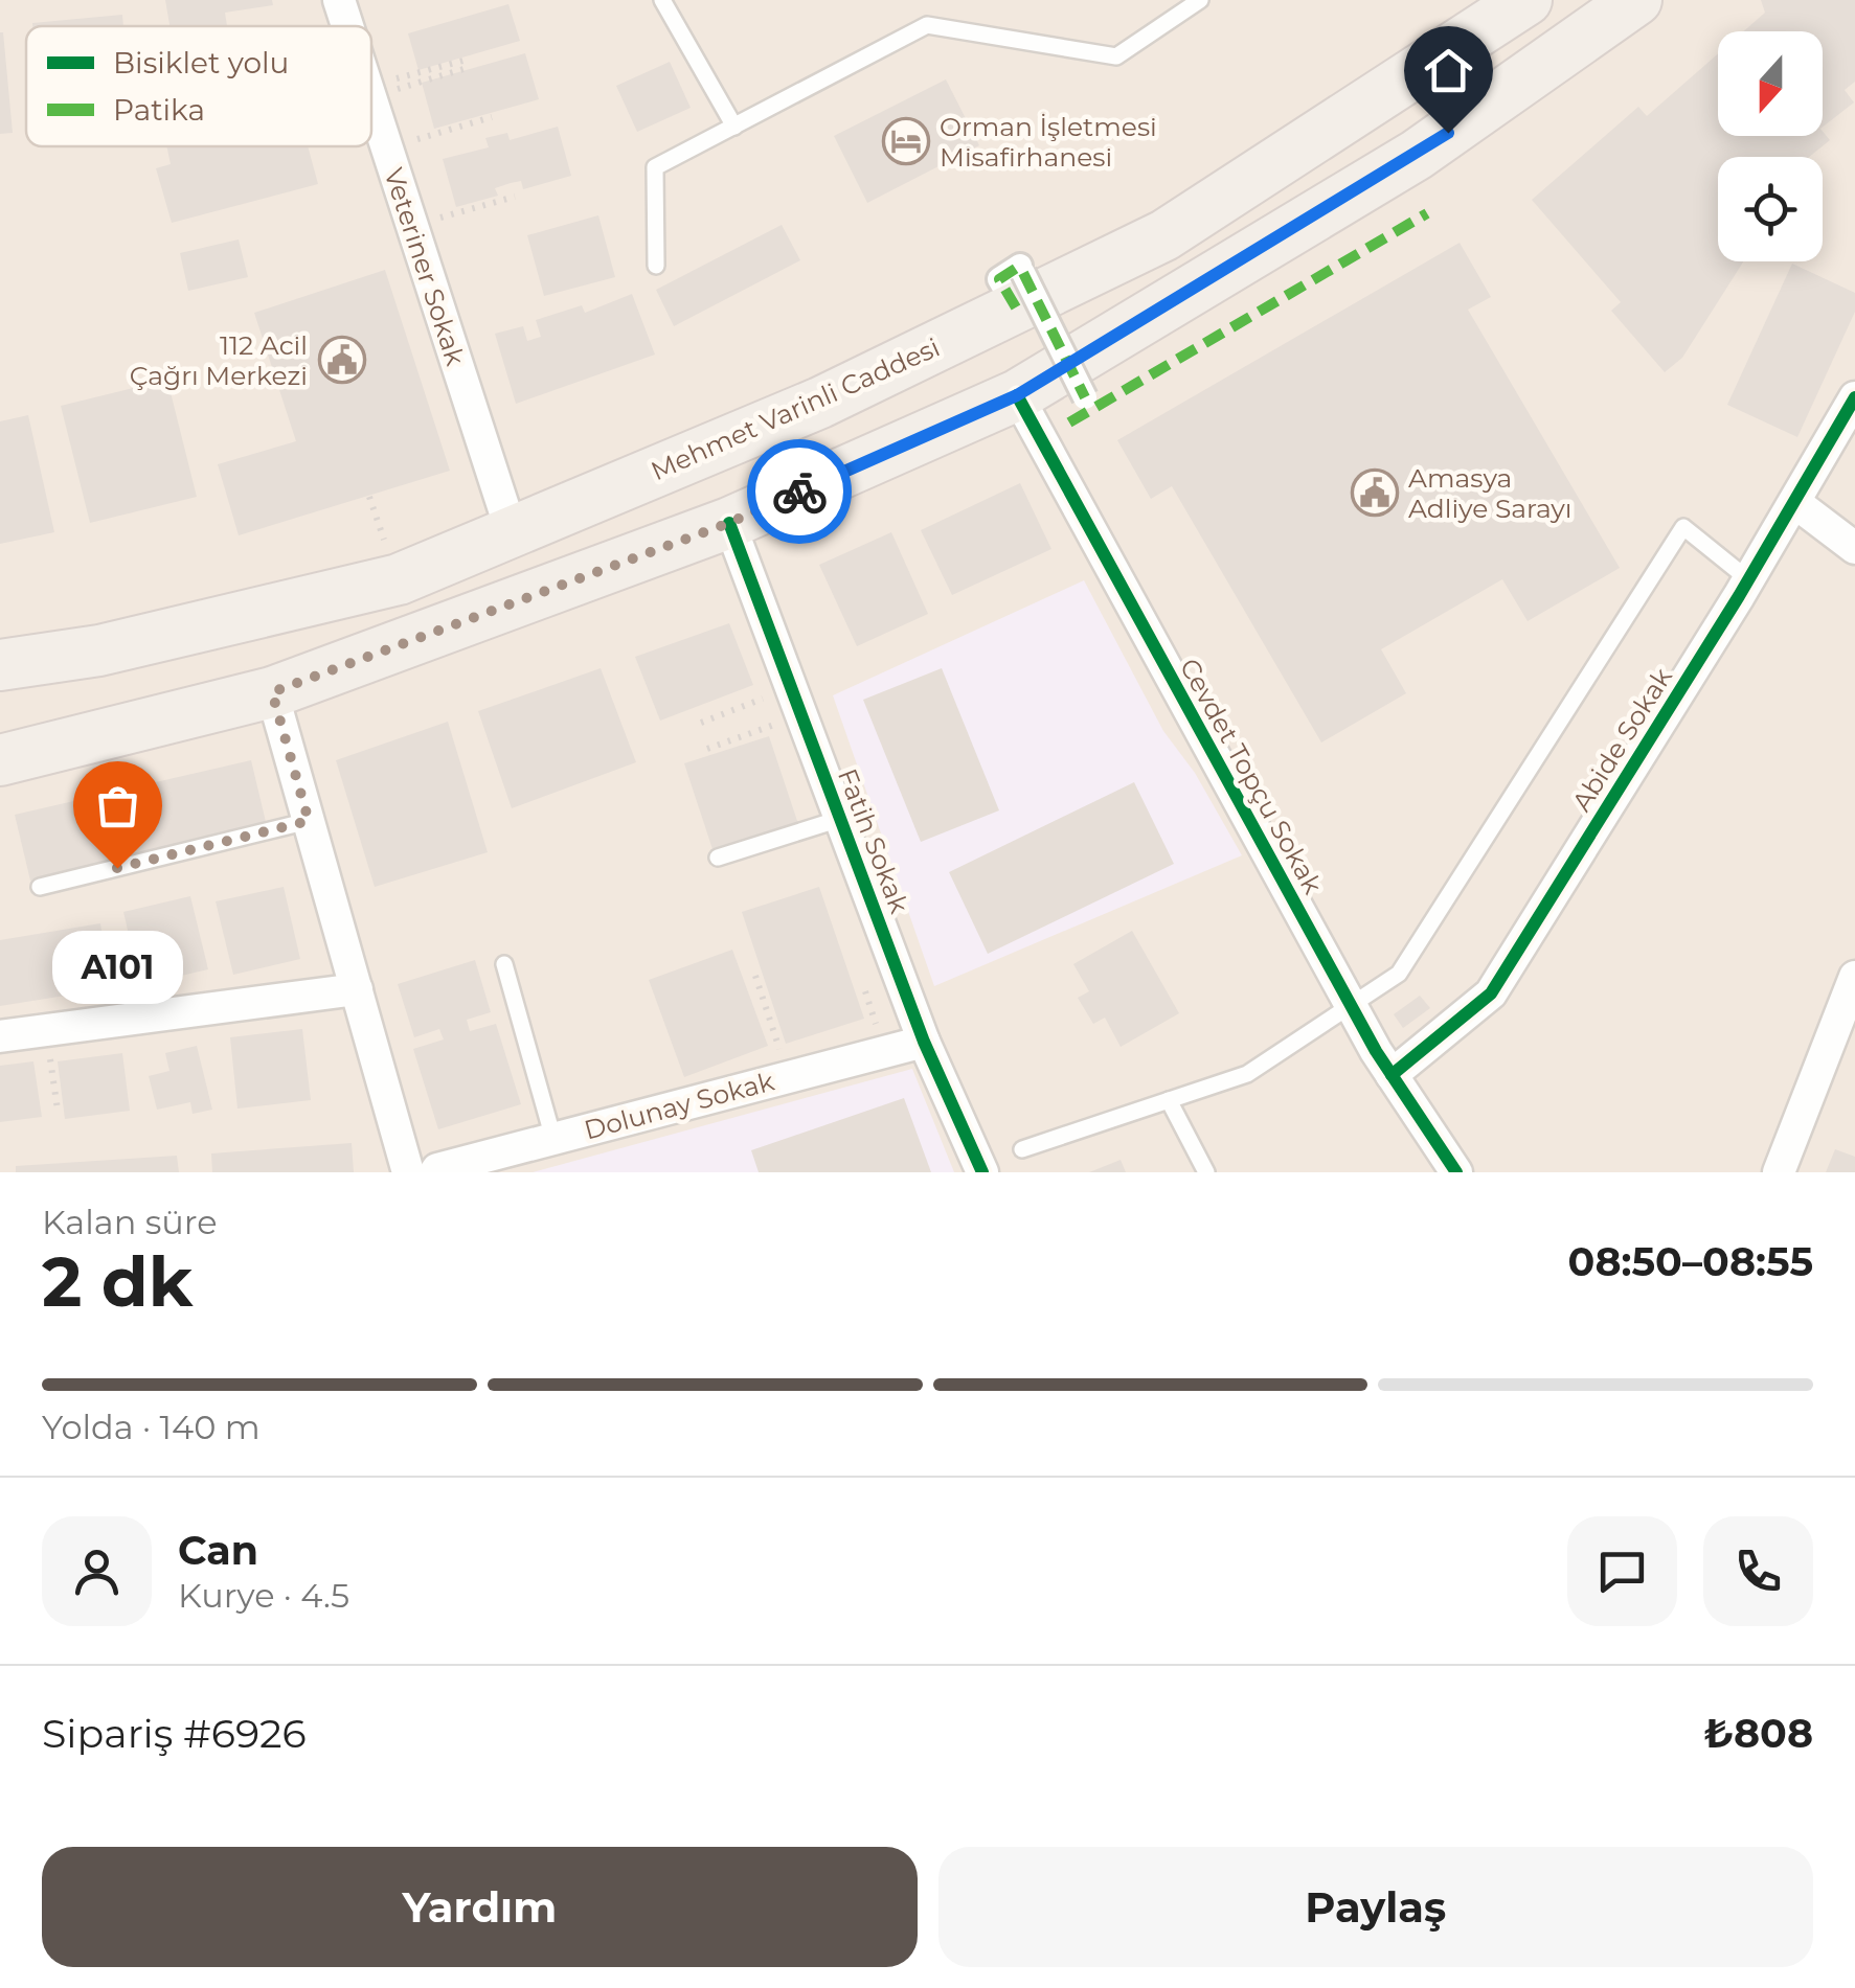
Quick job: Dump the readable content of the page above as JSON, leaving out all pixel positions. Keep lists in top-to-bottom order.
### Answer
{
  "streets": {
    "main road": ["Mehmet Varinli Caddesi"],
    "street": [
      "Veteriner Sokak",
      "Abide Sokak",
      "Cevdet Topçu Sokak",
      "Fatih Sokak",
      "Dolunay Sokak"
    ]
  },
  "crossings": [
    ["Veteriner Sokak", "Mehmet Varinli Caddesi"],
    ["Abide Sokak", "Cevdet Topçu Sokak"],
    ["Fatih Sokak", "Dolunay Sokak"]
  ],
  "places": {
    "hotel": ["Orman İşletmesi Misafirhanesi"],
    "public building": ["112 Acil Çağrı Merkezi", "Amasya Adliye Sarayı"],
    "other": ["A101"]
  },
  "legend": ["Bisiklet yolu", "Patika"],
  "north": "bottom",
  "page": {
    "bubble": "A101",
    "heading": ["2 dk", "Kalan süre", "08:50–08:55"],
    "panel": [
      "Can",
      "Kurye · 4.5",
      "Sipariş #6926",
      "₺808"
    ],
    "bar": "Yolda · 140 m",
    "buttons": ["Yardım", "Paylaş"]
  }
}
